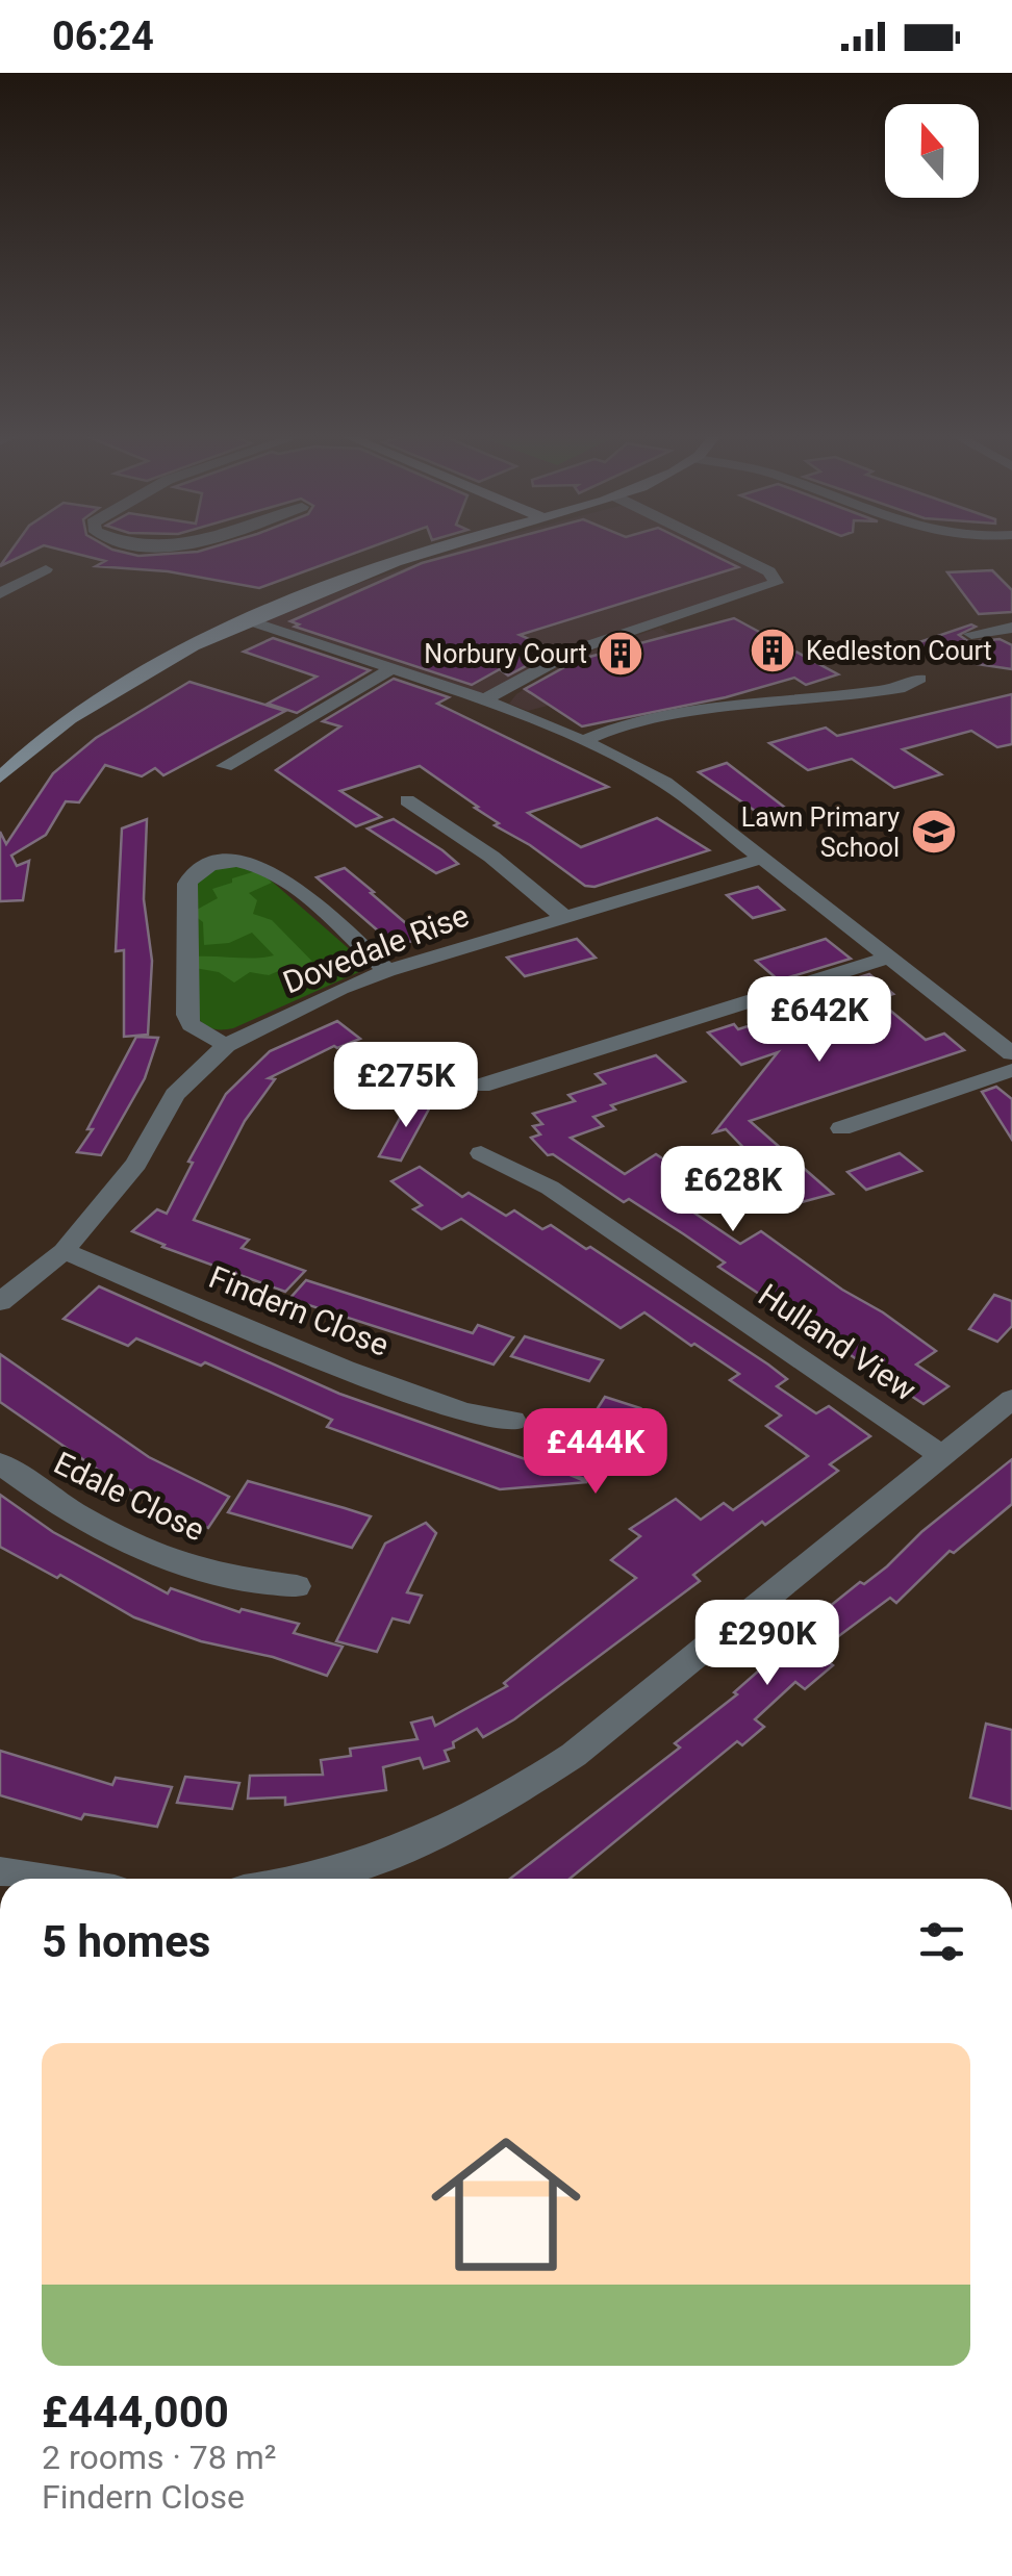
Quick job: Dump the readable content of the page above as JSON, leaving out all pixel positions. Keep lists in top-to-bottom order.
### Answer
{
  "streets": {
    "street": [
      "Dovedale Rise",
      "Findern Close",
      "Hulland View",
      "Edale Close"
    ]
  },
  "crossings": [
    ["Dovedale Rise", "Findern Close"]
  ],
  "places": {
    "building": ["Kedleston Court", "Norbury Court"],
    "school or university": ["Lawn Primary School"]
  },
  "north": "top",
  "page": {
    "status": "06:24",
    "price": [
      "£642K",
      "£275K",
      "£628K",
      "£444K",
      "£290K"
    ],
    "heading": "5 homes",
    "list": [
      {
        "name": "£444,000",
        "note": "2 rooms · 78 m² · Findern Close"
      }
    ]
  }
}
